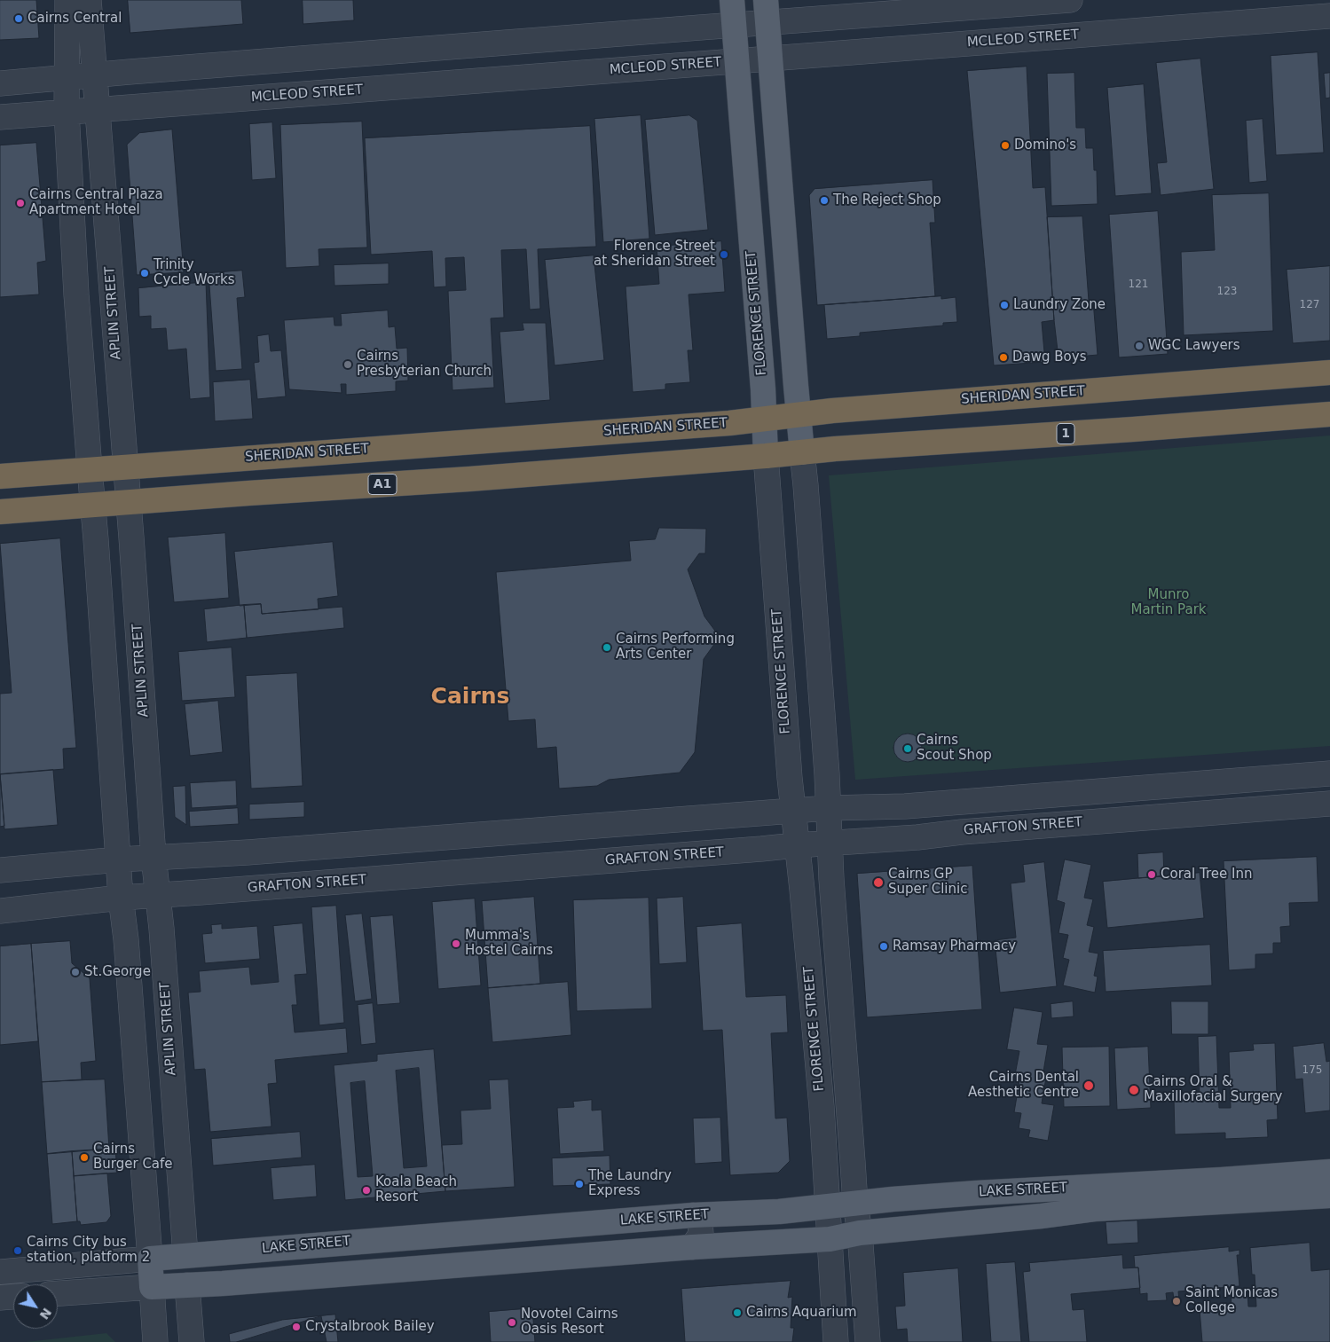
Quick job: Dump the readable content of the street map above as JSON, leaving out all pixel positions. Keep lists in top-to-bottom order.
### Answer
{
  "streets": {
    "highway": ["SHERIDAN STREET", "1", "A1"],
    "main road": ["APLIN STREET", "FLORENCE STREET", "LAKE STREET"],
    "street": ["MCLEOD STREET", "GRAFTON STREET"]
  },
  "crossings": [
    ["MCLEOD STREET", "APLIN STREET"],
    ["MCLEOD STREET", "FLORENCE STREET"],
    ["APLIN STREET", "SHERIDAN STREET"],
    ["APLIN STREET", "A1"],
    ["APLIN STREET", "GRAFTON STREET"],
    ["APLIN STREET", "LAKE STREET"],
    ["FLORENCE STREET", "SHERIDAN STREET"],
    ["FLORENCE STREET", "1"],
    ["FLORENCE STREET", "A1"],
    ["FLORENCE STREET", "GRAFTON STREET"],
    ["FLORENCE STREET", "LAKE STREET"],
    ["1", "A1"]
  ],
  "districts": ["Cairns"],
  "parks": ["Munro Martin Park"],
  "places": [
    "Cairns Central",
    "Domino's",
    "The Reject Shop",
    "Cairns Central Plaza Apartment Hotel",
    "Florence Street at Sheridan Street",
    "Trinity Cycle Works",
    "Laundry Zone",
    "WGC Lawyers",
    "Dawg Boys",
    "Cairns Presbyterian Church",
    "Cairns Performing Arts Center",
    "Cairns Scout Shop",
    "Coral Tree Inn",
    "Cairns GP Super Clinic",
    "Mumma's Hostel Cairns",
    "Ramsay Pharmacy",
    "St.George",
    "Cairns Dental Aesthetic Centre",
    "Cairns Oral & Maxillofacial Surgery",
    "Cairns Burger Cafe",
    "The Laundry Express",
    "Koala Beach Resort",
    "Cairns City bus station, platform 2",
    "Saint Monicas College",
    "Cairns Aquarium",
    "Novotel Cairns Oasis Resort",
    "Crystalbrook Bailey"
  ],
  "house_numbers": [
    "121",
    "123",
    "127",
    "175"
  ],
  "north": "bottom right"
}
